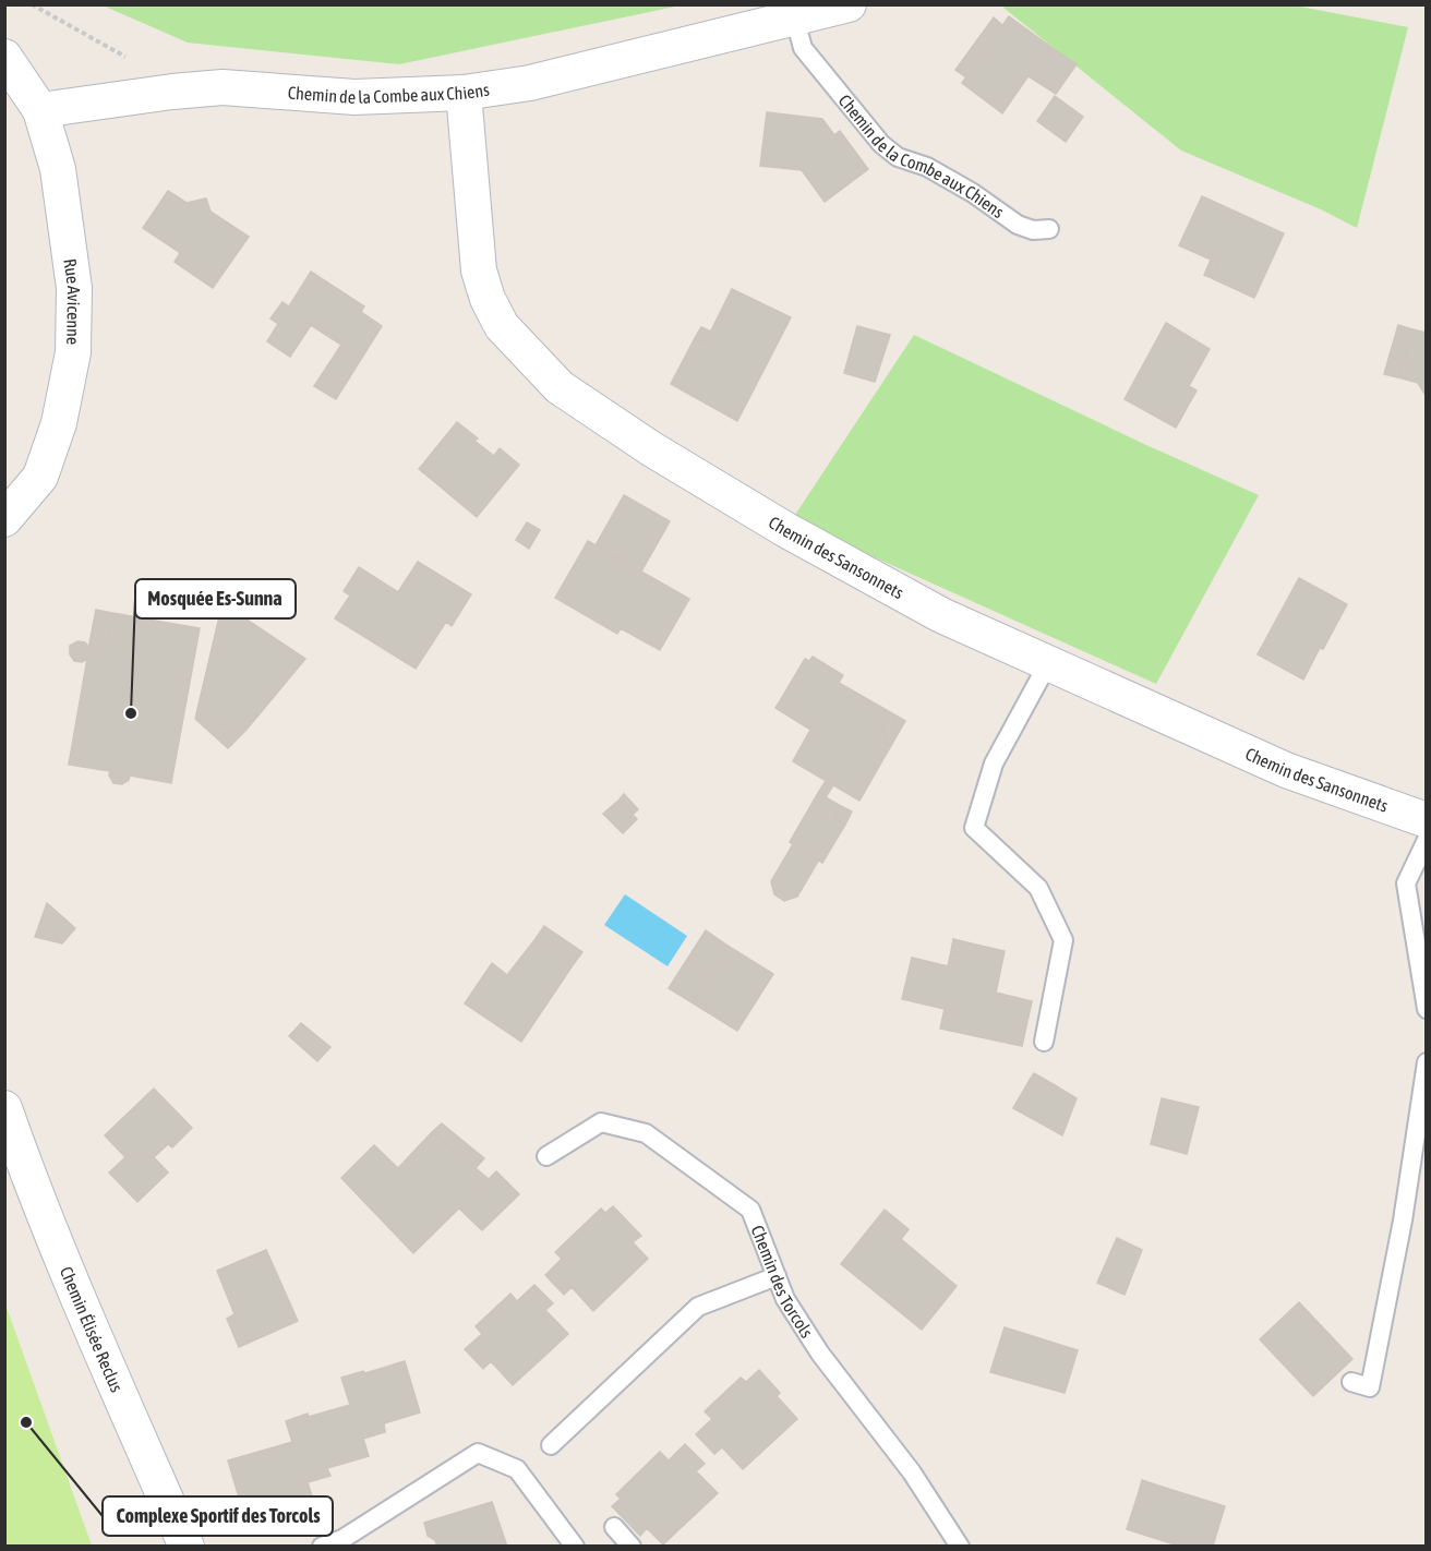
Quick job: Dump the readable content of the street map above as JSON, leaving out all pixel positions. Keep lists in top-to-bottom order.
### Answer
{
  "streets": {
    "street": [
      "Chemin de la Combe aux Chiens",
      "Rue Avicenne",
      "Chemin des Sansonnets",
      "Chemin Élisée Reclus"
    ],
    "lane": ["Chemin des Torcols"]
  },
  "crossings": [
    ["Chemin de la Combe aux Chiens", "Rue Avicenne"],
    ["Chemin de la Combe aux Chiens", "Chemin des Sansonnets"]
  ],
  "places": ["Mosquée Es-Sunna", "Complexe Sportif des Torcols"]
}
